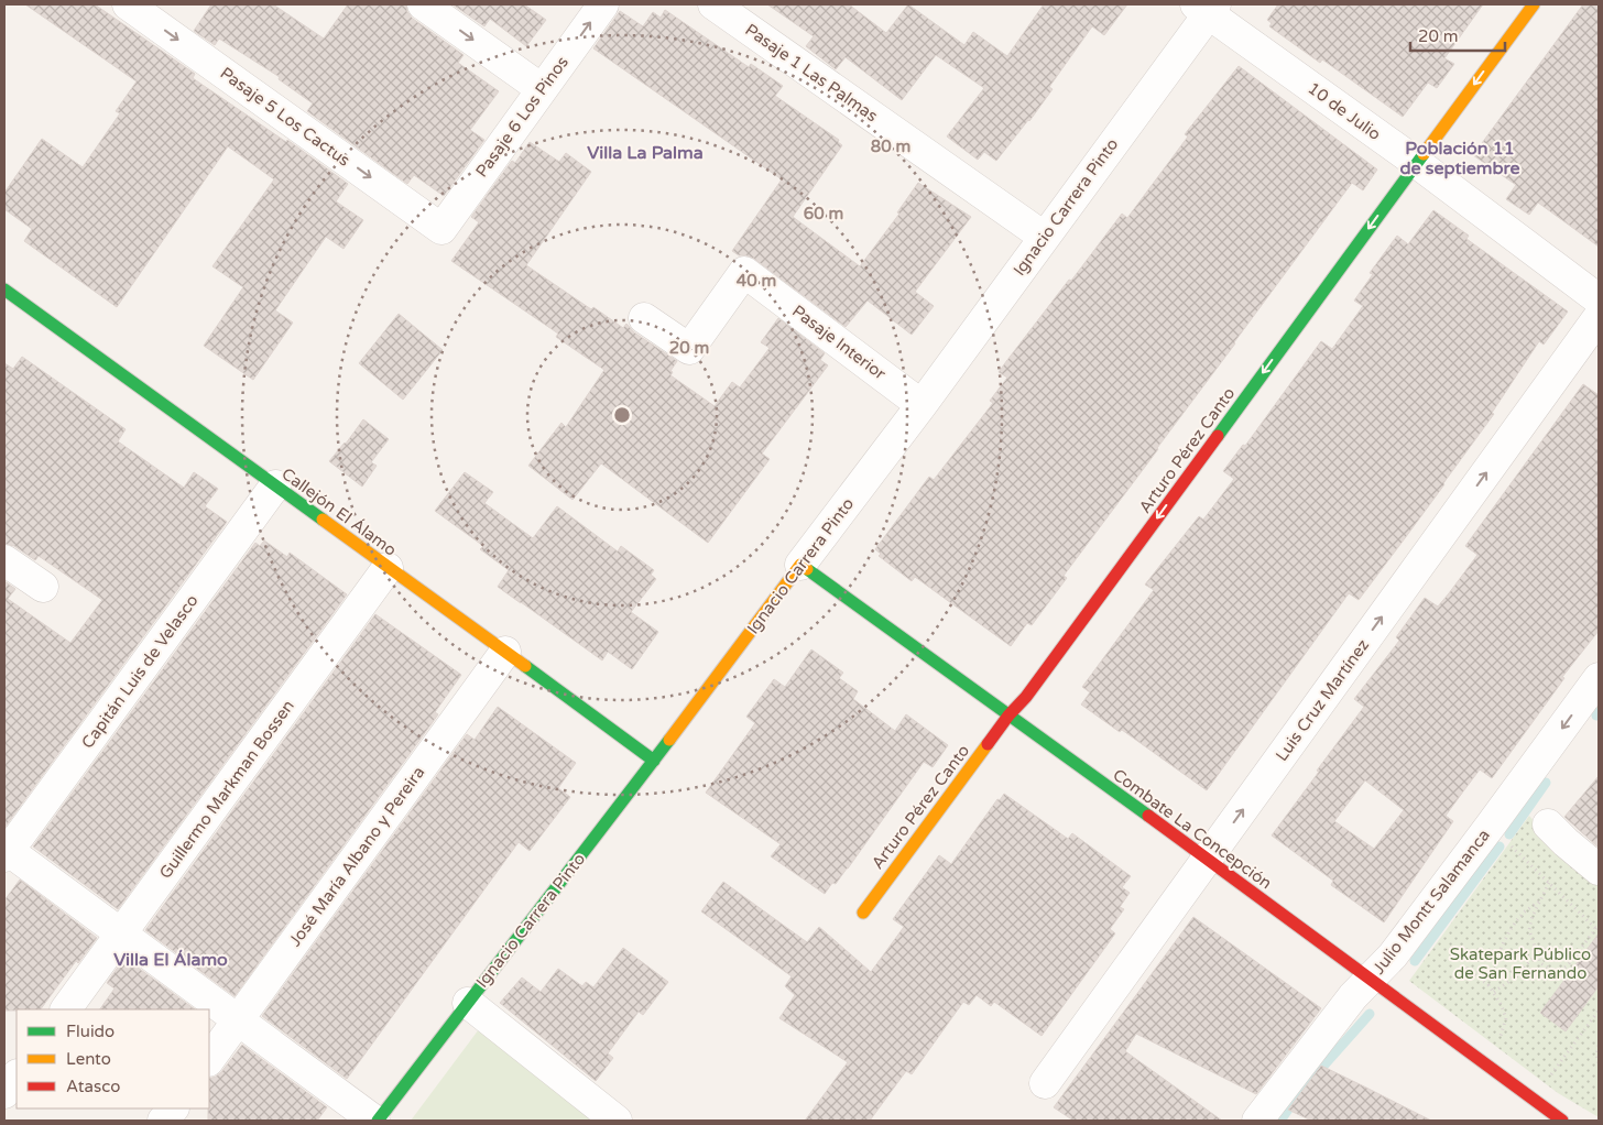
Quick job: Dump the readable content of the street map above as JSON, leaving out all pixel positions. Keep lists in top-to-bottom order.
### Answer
{
  "streets": {
    "street": [
      "Pasaje 1 Las Palmas",
      "10 de Julio",
      "Pasaje 5 Los Cactus",
      "Pasaje 6 Los Pinos",
      "Ignacio Carrera Pinto",
      "Pasaje Interior",
      "Arturo Pérez Canto",
      "Callejón El Álamo",
      "Capitán Luis de Velasco",
      "Luis Cruz Martínez",
      "Guillermo Markman Bossen",
      "Combate La Concepción",
      "José María Albano y Pereira",
      "Julio Montt Salamanca"
    ]
  },
  "crossings": [
    ["Pasaje 1 Las Palmas", "Ignacio Carrera Pinto"],
    ["10 de Julio", "Ignacio Carrera Pinto"],
    ["10 de Julio", "Arturo Pérez Canto"],
    ["Pasaje 5 Los Cactus", "Pasaje 6 Los Pinos"],
    ["Ignacio Carrera Pinto", "Pasaje Interior"],
    ["Ignacio Carrera Pinto", "Callejón El Álamo"],
    ["Ignacio Carrera Pinto", "Combate La Concepción"],
    ["Arturo Pérez Canto", "Combate La Concepción"],
    ["Callejón El Álamo", "Capitán Luis de Velasco"],
    ["Callejón El Álamo", "Guillermo Markman Bossen"],
    ["Callejón El Álamo", "José María Albano y Pereira"],
    ["Luis Cruz Martínez", "Combate La Concepción"],
    ["Combate La Concepción", "Julio Montt Salamanca"]
  ],
  "one_way": [
    "Pasaje 6 Los Pinos",
    "Arturo Pérez Canto",
    "Luis Cruz Martínez",
    "Julio Montt Salamanca"
  ],
  "districts": ["Población 11 de septiembre", "Villa La Palma", "Villa El Álamo"],
  "parks": ["Skatepark Público de San Fernando"],
  "legend": ["Fluido", "Lento", "Atasco"],
  "scale_bar": "20 m",
  "rings": [
    "80 m",
    "60 m",
    "40 m",
    "20 m"
  ]
}
